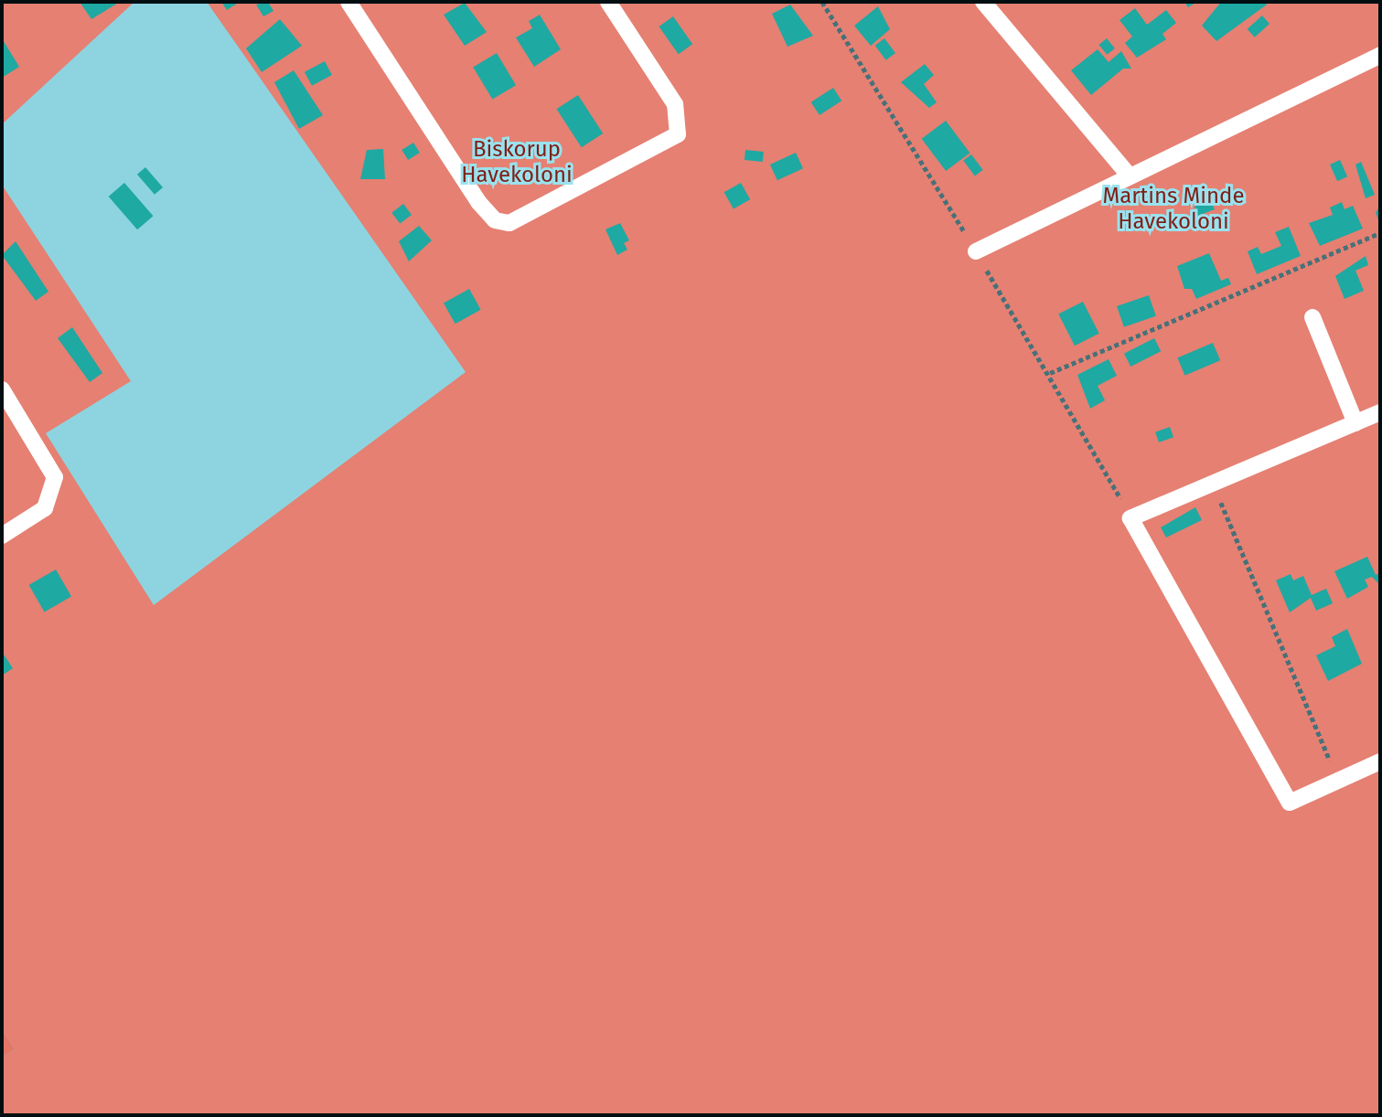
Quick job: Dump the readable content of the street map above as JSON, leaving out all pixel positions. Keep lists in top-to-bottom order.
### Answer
{
  "parks": ["Biskorup Havekoloni", "Martins Minde Havekoloni"]
}
